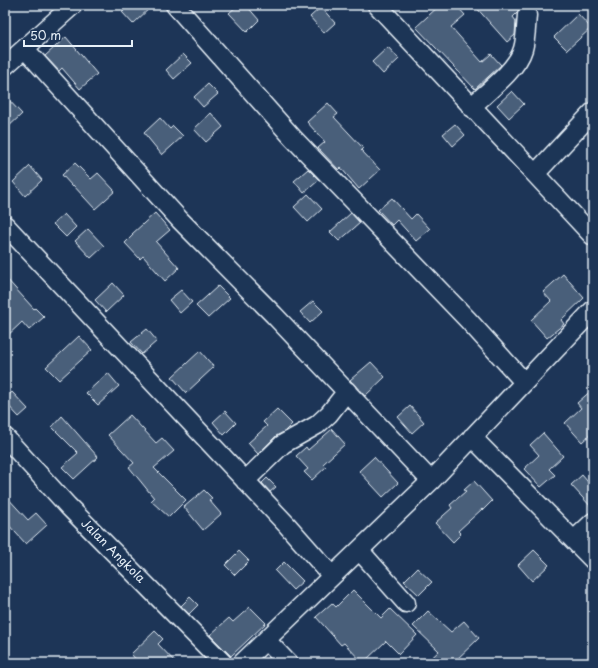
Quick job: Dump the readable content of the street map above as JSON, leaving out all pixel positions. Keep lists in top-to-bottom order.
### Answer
{
  "streets": {
    "street": ["Jalan Angkola"]
  },
  "scale_bar": "50 m"
}
